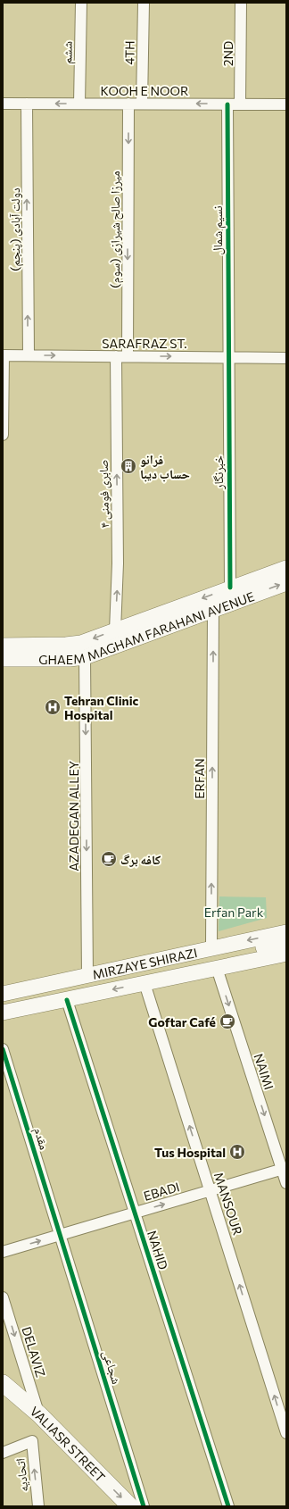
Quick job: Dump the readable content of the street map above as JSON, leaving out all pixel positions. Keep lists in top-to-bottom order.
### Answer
{
  "streets": {
    "main road": ["GHAEM MAGHAM FARAHANI AVENUE", "MIRZAYE SHIRAZI", "VALIASR STREET"],
    "street": [
      "ششم",
      "4TH",
      "2ND",
      "KOOH E NOOR",
      "دولت آبادی (پنجم)",
      "میرزا صالح شیرازی (سوم)",
      "نسیم شمال",
      "SARAFRAZ ST.",
      "خبرنگار",
      "صابری فومنی ۴",
      "ERFAN",
      "AZADEGAN ALLEY",
      "NAIMI",
      "مقدم",
      "EBADI",
      "MANSOUR",
      "NAHID",
      "DELAVIZ",
      "شجاعی",
      "اتحادیه"
    ]
  },
  "crossings": [
    ["ششم", "KOOH E NOOR"],
    ["4TH", "KOOH E NOOR"],
    ["2ND", "KOOH E NOOR"],
    ["KOOH E NOOR", "دولت آبادی (پنجم)"],
    ["KOOH E NOOR", "میرزا صالح شیرازی (سوم)"],
    ["KOOH E NOOR", "نسیم شمال"],
    ["دولت آبادی (پنجم)", "SARAFRAZ ST."],
    ["میرزا صالح شیرازی (سوم)", "SARAFRAZ ST."],
    ["نسیم شمال", "SARAFRAZ ST."],
    ["نسیم شمال", "خبرنگار"],
    ["SARAFRAZ ST.", "خبرنگار"],
    ["SARAFRAZ ST.", "صابری فومنی ۴"],
    ["خبرنگار", "GHAEM MAGHAM FARAHANI AVENUE"],
    ["صابری فومنی ۴", "GHAEM MAGHAM FARAHANI AVENUE"],
    ["GHAEM MAGHAM FARAHANI AVENUE", "ERFAN"],
    ["GHAEM MAGHAM FARAHANI AVENUE", "AZADEGAN ALLEY"],
    ["ERFAN", "MIRZAYE SHIRAZI"],
    ["AZADEGAN ALLEY", "MIRZAYE SHIRAZI"],
    ["MIRZAYE SHIRAZI", "NAIMI"],
    ["MIRZAYE SHIRAZI", "MANSOUR"],
    ["MIRZAYE SHIRAZI", "NAHID"],
    ["NAIMI", "EBADI"],
    ["مقدم", "EBADI"],
    ["مقدم", "شجاعی"],
    ["EBADI", "MANSOUR"],
    ["EBADI", "NAHID"],
    ["EBADI", "شجاعی"],
    ["DELAVIZ", "VALIASR STREET"]
  ],
  "one_way": [
    "KOOH E NOOR",
    "دولت آبادی (پنجم)",
    "میرزا صالح شیرازی (سوم)",
    "SARAFRAZ ST.",
    "صابری فومنی ۴",
    "ERFAN",
    "AZADEGAN ALLEY",
    "NAIMI",
    "EBADI",
    "MANSOUR",
    "DELAVIZ",
    "VALIASR STREET"
  ],
  "parks": ["Erfan Park"],
  "places": {
    "building": ["فرانو حساب دیبا"],
    "hospital": ["Tehran Clinic Hospital", "Tus Hospital"],
    "cafe": ["کافه برگ", "Goftar Café"]
  }
}
